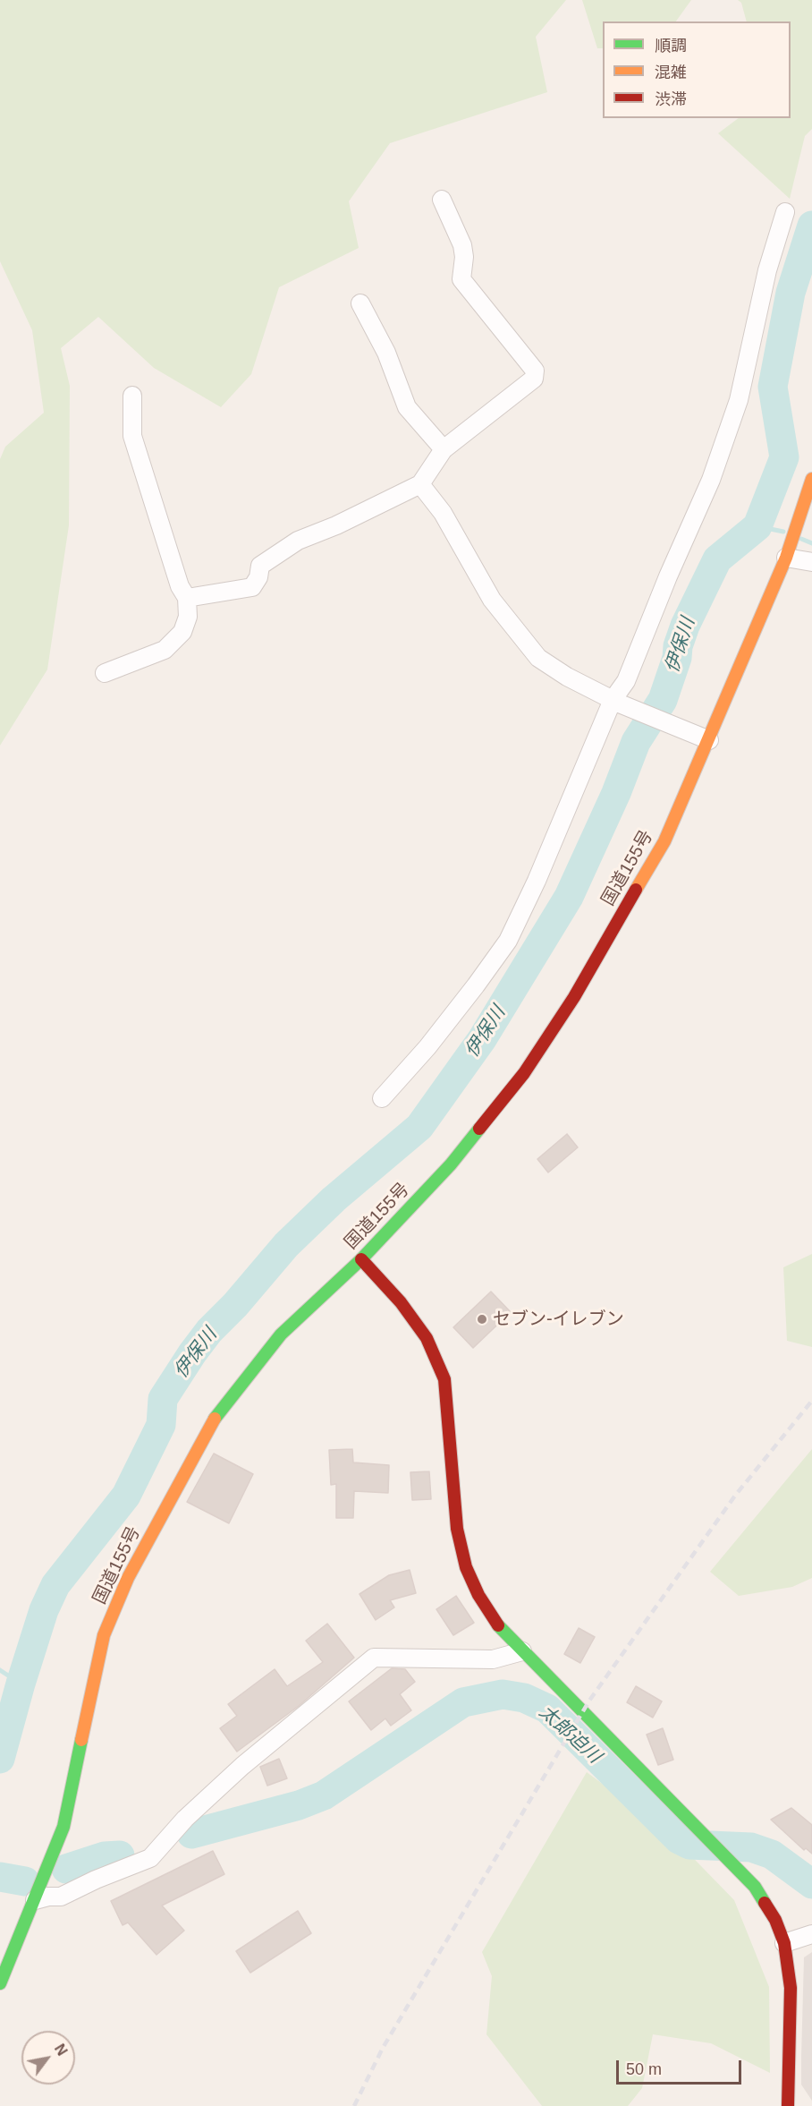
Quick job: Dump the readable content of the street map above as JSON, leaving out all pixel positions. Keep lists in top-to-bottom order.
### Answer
{
  "streets": {
    "main road": ["国道155号"]
  },
  "water": ["伊保川", "太郎迫川"],
  "places": ["セブン-イレブン"],
  "legend": ["順調", "混雑", "渋滞"],
  "scale_bar": "50 m",
  "north": "top right"
}
